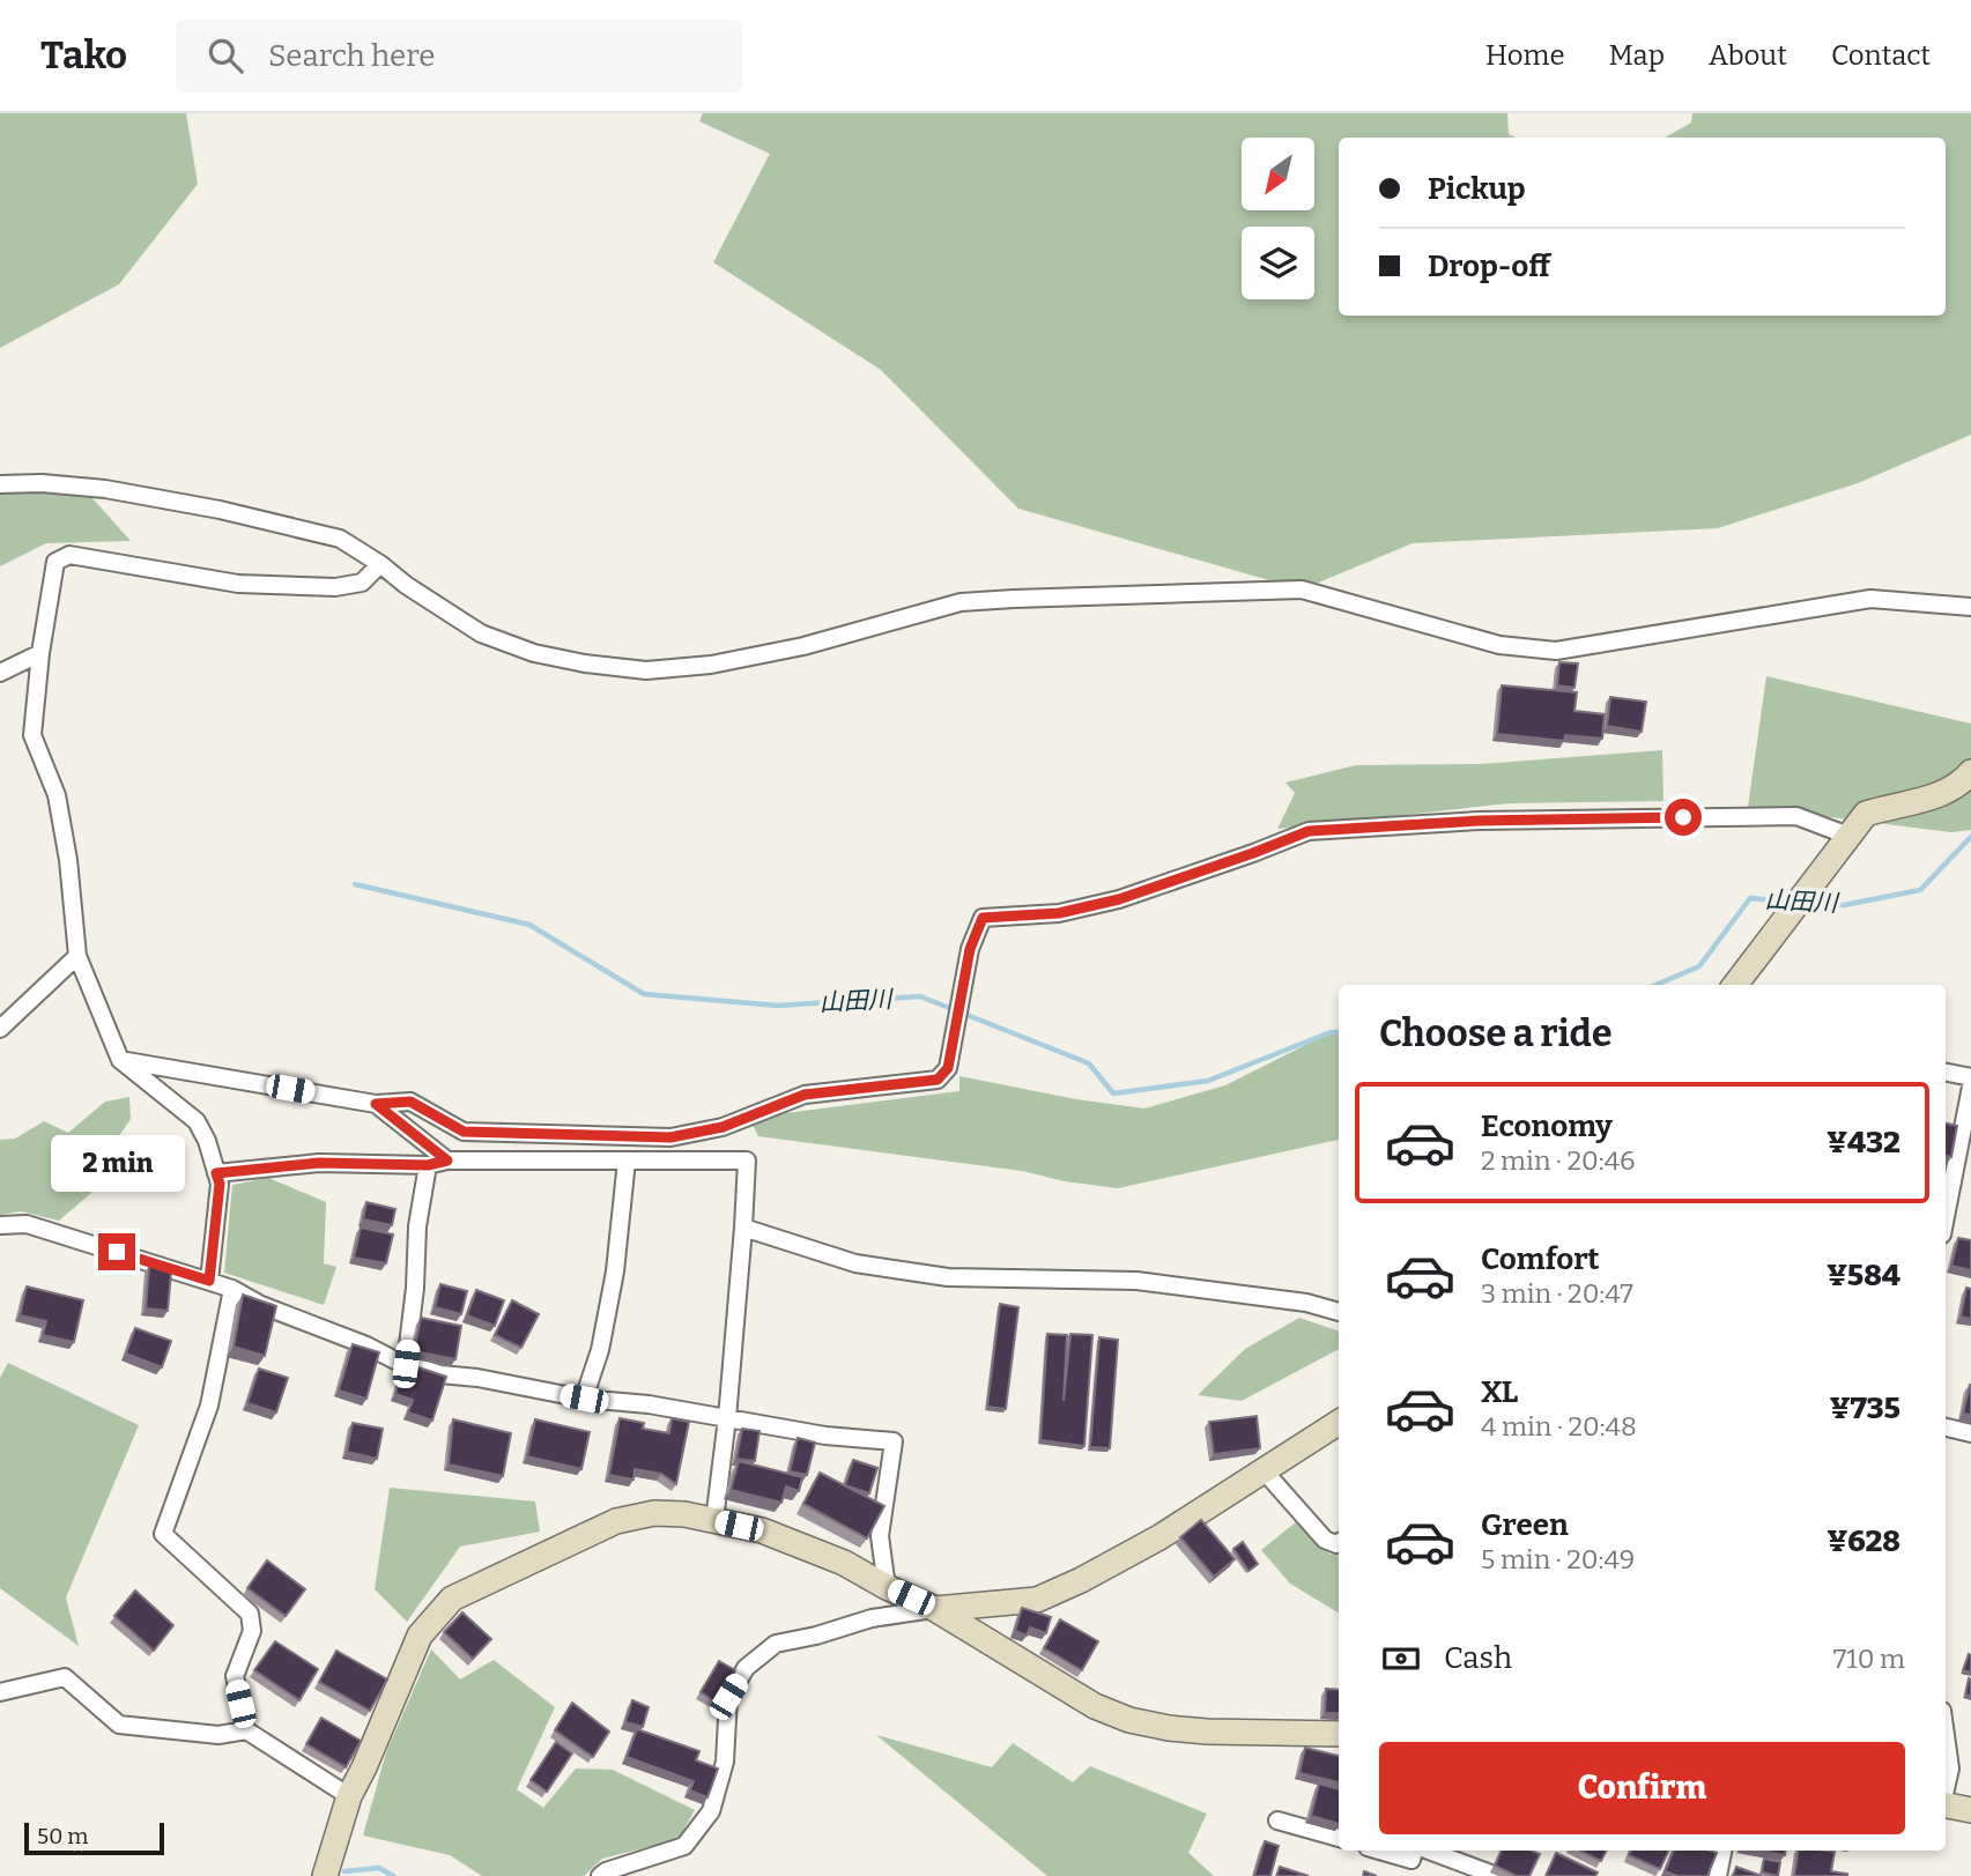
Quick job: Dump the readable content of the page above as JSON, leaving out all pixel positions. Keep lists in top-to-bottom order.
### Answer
{
  "water": ["山田川"],
  "scale_bar": "50 m",
  "north": "bottom left",
  "page": {
    "header": "Tako",
    "search": "Search here",
    "nav": [
      "Home",
      "Map",
      "About",
      "Contact"
    ],
    "banner": ["Pickup", "Drop-off"],
    "heading": "Choose a ride",
    "list": [
      {
        "name": "Economy",
        "note": "2 min · 20:46",
        "value": "¥432"
      },
      {
        "name": "Comfort",
        "note": "3 min · 20:47",
        "value": "¥584"
      },
      {
        "name": "XL",
        "note": "4 min · 20:48",
        "value": "¥735"
      },
      {
        "name": "Green",
        "note": "5 min · 20:49",
        "value": "¥628"
      }
    ],
    "bubble": "2 min",
    "pay": ["Cash", "710 m"],
    "buttons": "Confirm",
    "scale": "50 m"
  }
}
